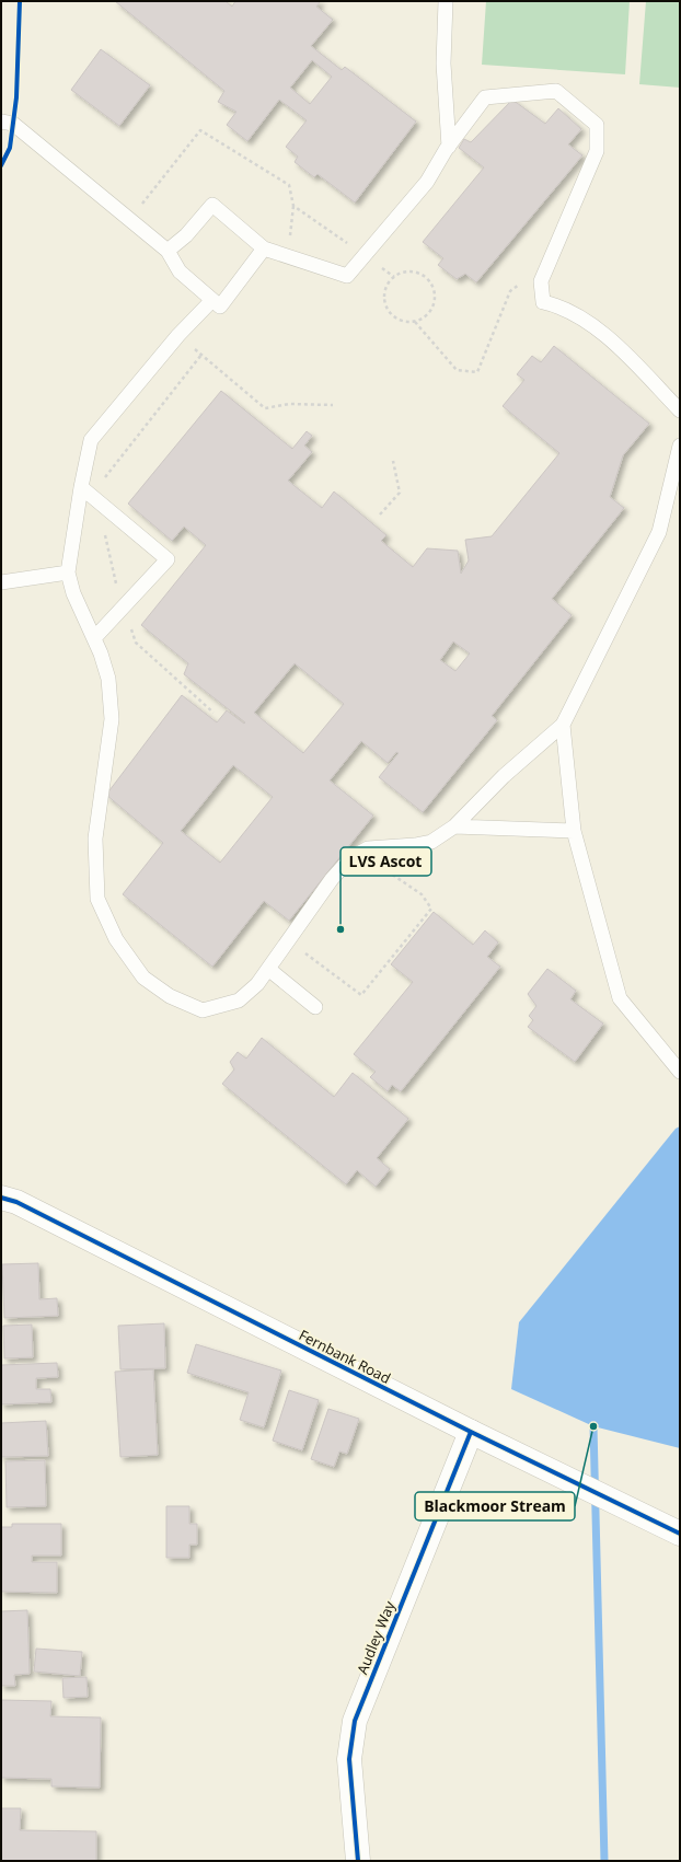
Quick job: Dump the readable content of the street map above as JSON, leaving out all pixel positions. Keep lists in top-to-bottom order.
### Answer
{
  "streets": {
    "street": ["Fernbank Road", "Audley Way"]
  },
  "crossings": [
    ["Fernbank Road", "Audley Way"]
  ],
  "places": ["LVS Ascot", "Blackmoor Stream"]
}
